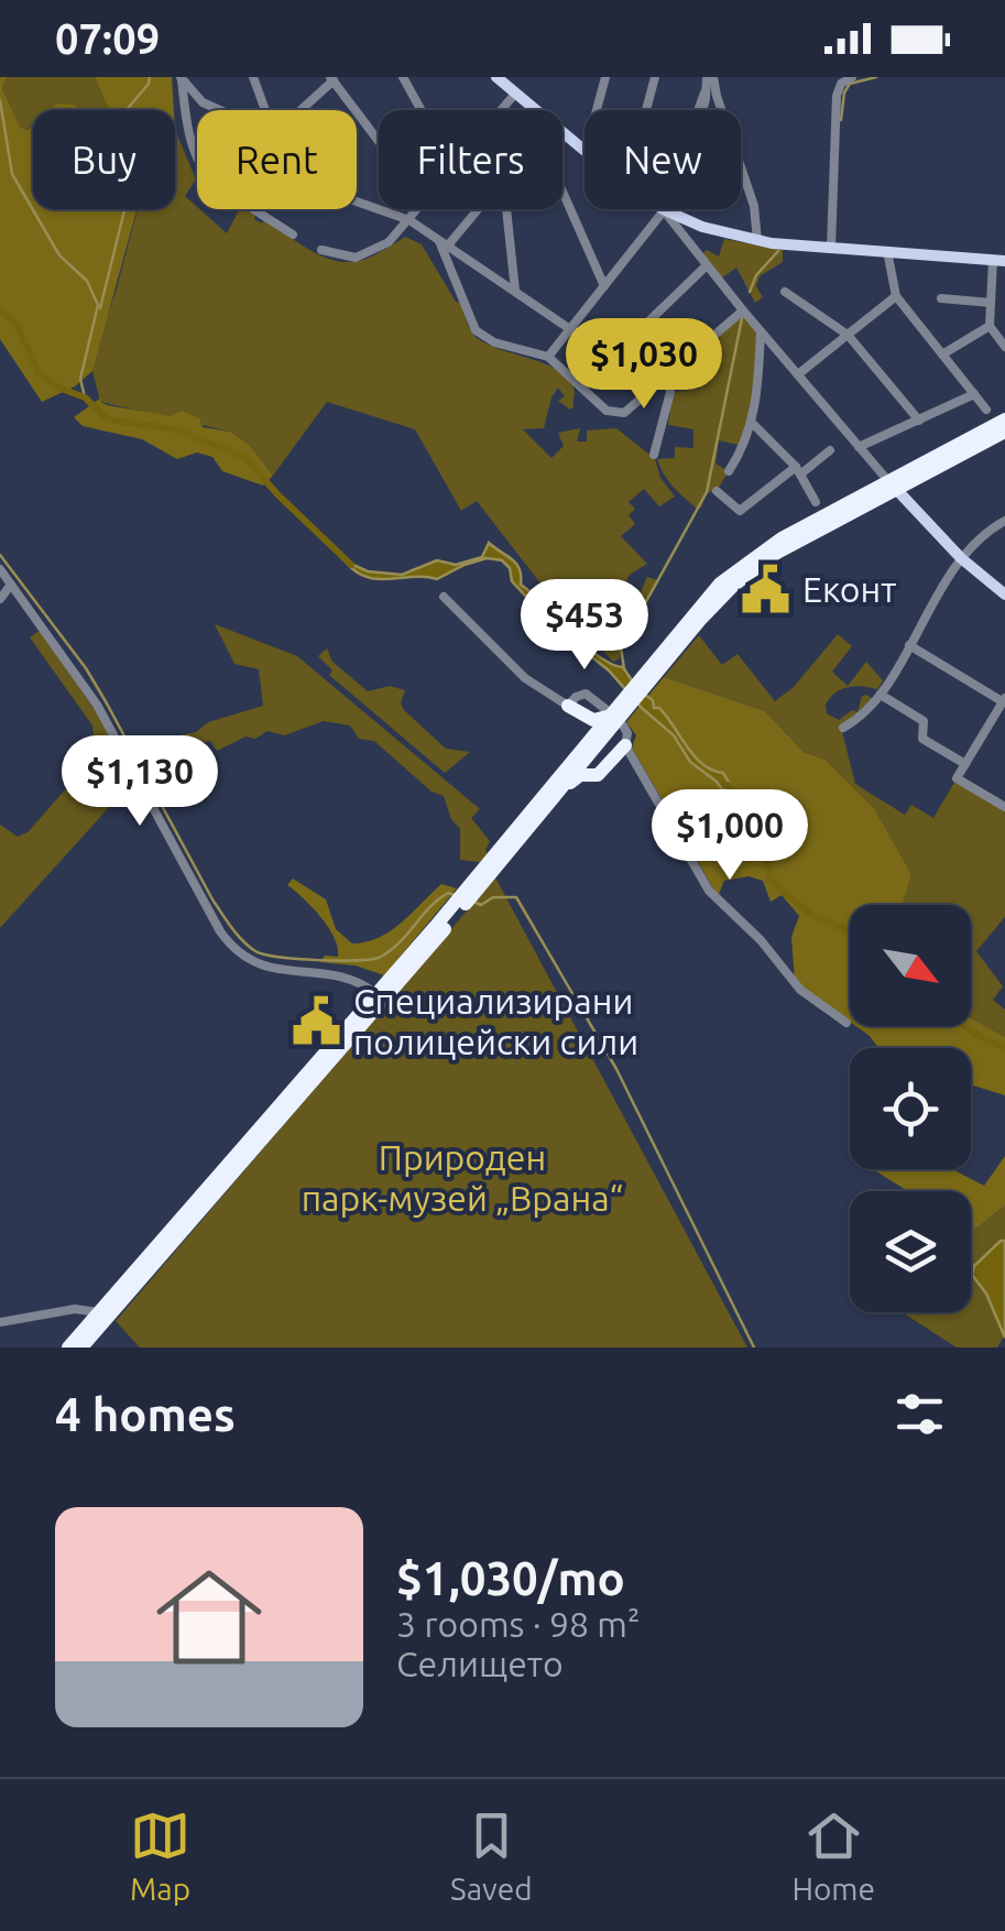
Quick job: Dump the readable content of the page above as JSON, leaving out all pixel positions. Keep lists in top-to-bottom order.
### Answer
{
  "parks": ["Природен парк-музей „Врана“"],
  "places": {
    "public building": ["Еконт", "Специализирани полицейски сили"]
  },
  "north": "bottom right",
  "page": {
    "status": "07:09",
    "chip": [
      "Buy",
      "Rent",
      "Filters",
      "New"
    ],
    "price": [
      "$1,030",
      "$453",
      "$1,130",
      "$1,000"
    ],
    "heading": "4 homes",
    "list": [
      {
        "name": "$1,030/mo",
        "note": "3 rooms · 98 m² · Селището"
      }
    ],
    "tabs": ["Map", "Saved", "Home"]
  }
}
